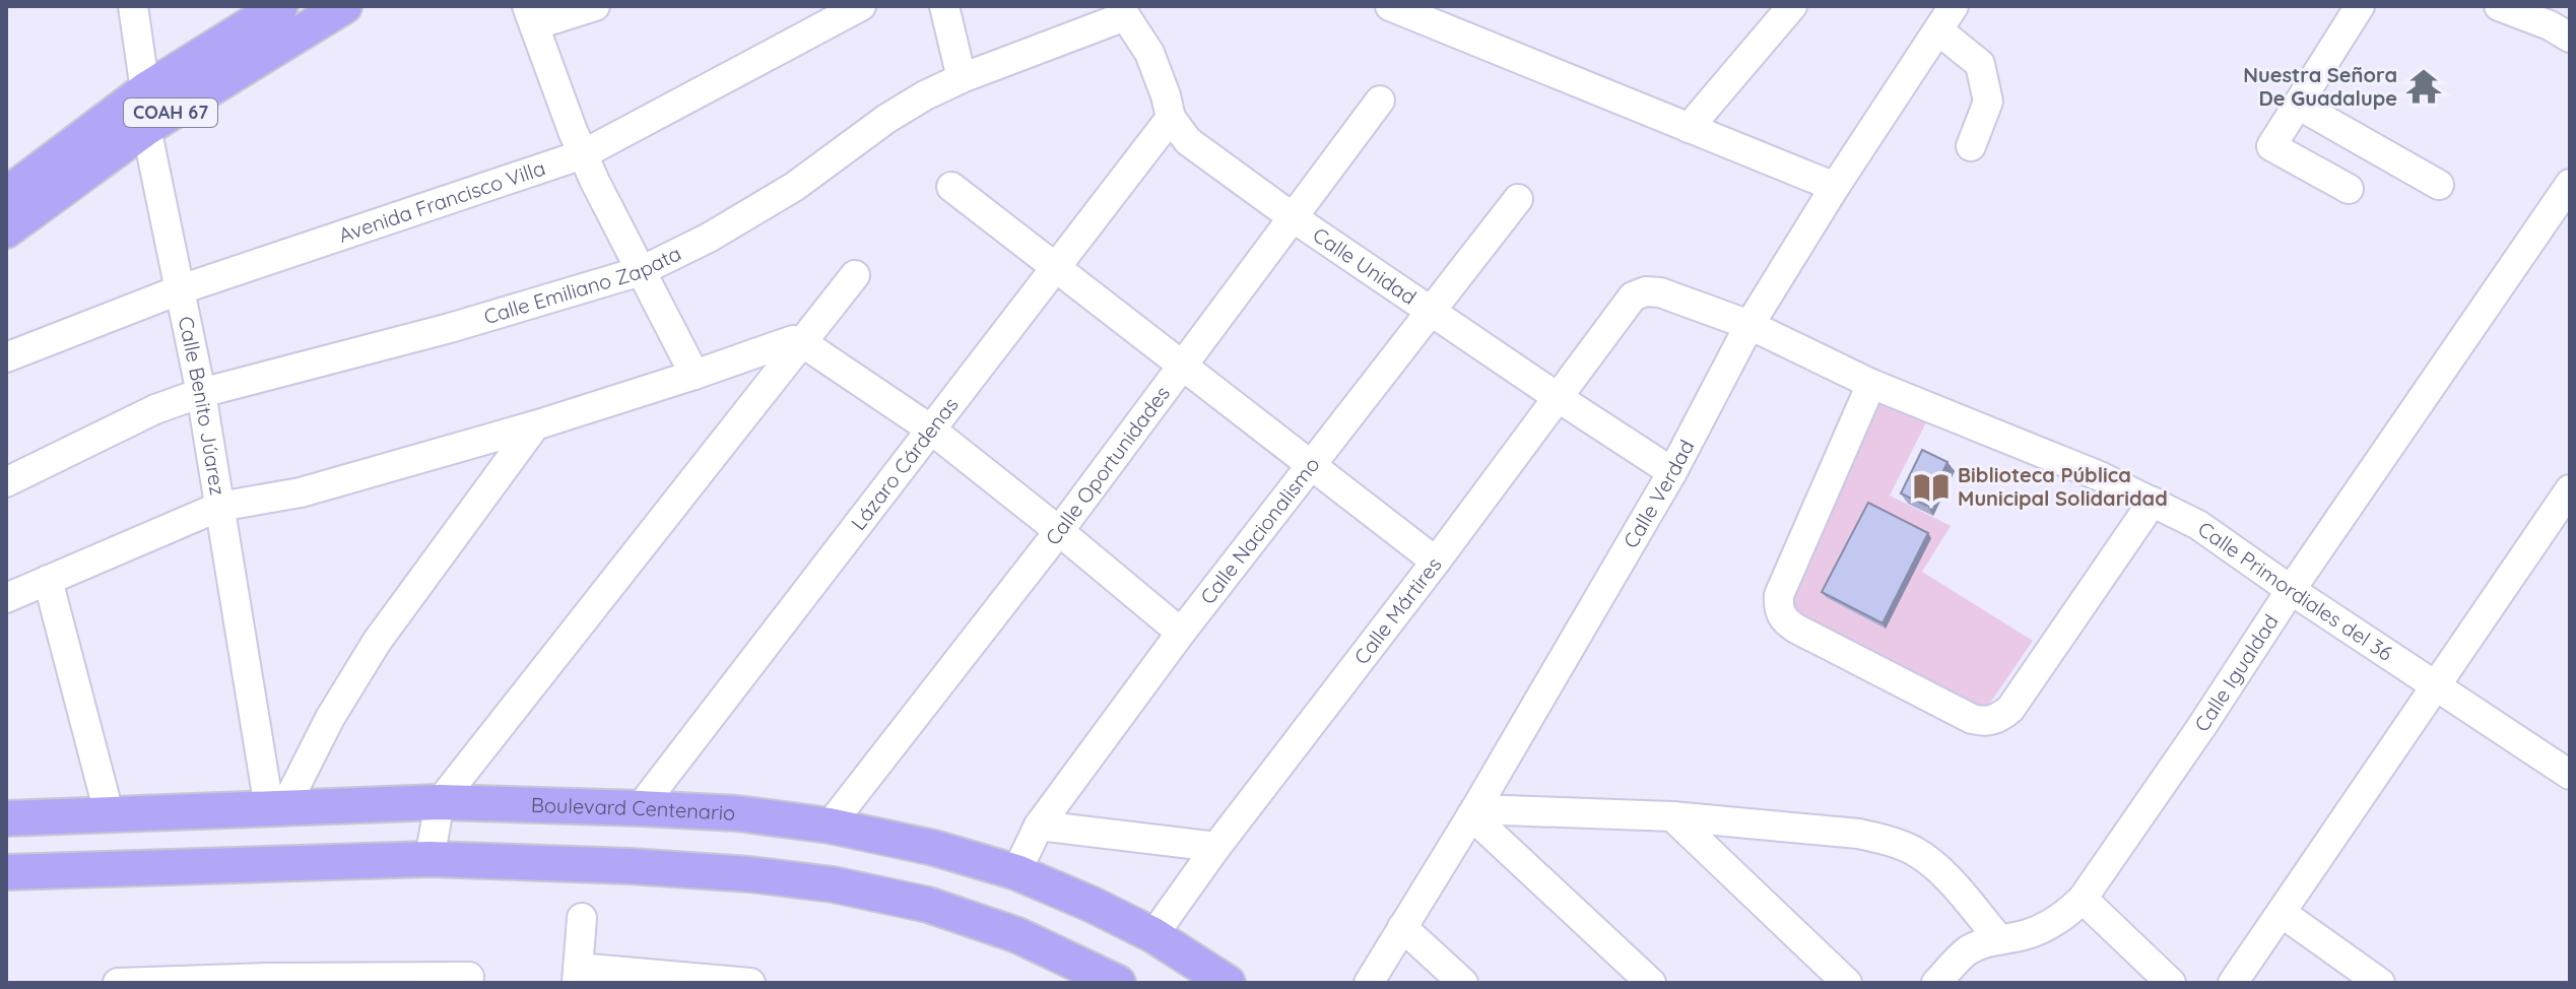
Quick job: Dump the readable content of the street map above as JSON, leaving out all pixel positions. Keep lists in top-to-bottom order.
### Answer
{
  "streets": {
    "main road": ["COAH 67", "Boulevard Centenario"],
    "street": [
      "Avenida Francisco Villa",
      "Calle Unidad",
      "Calle Emiliano Zapata",
      "Calle Benito Júarez",
      "Lázaro Cárdenas",
      "Calle Oportunidades",
      "Calle Verdad",
      "Calle Nacionalismo",
      "Calle Primordiales del 36",
      "Calle Mártires",
      "Calle Igualdad"
    ]
  },
  "crossings": [
    ["COAH 67", "Calle Benito Júarez"],
    ["Avenida Francisco Villa", "Calle Benito Júarez"],
    ["Calle Unidad", "Calle Emiliano Zapata"],
    ["Calle Unidad", "Lázaro Cárdenas"],
    ["Calle Unidad", "Calle Oportunidades"],
    ["Calle Unidad", "Calle Verdad"],
    ["Calle Unidad", "Calle Nacionalismo"],
    ["Calle Unidad", "Calle Mártires"],
    ["Calle Emiliano Zapata", "Calle Benito Júarez"],
    ["Calle Benito Júarez", "Boulevard Centenario"],
    ["Lázaro Cárdenas", "Boulevard Centenario"],
    ["Calle Oportunidades", "Boulevard Centenario"],
    ["Calle Verdad", "Calle Primordiales del 36"],
    ["Calle Nacionalismo", "Boulevard Centenario"],
    ["Calle Primordiales del 36", "Calle Mártires"],
    ["Calle Primordiales del 36", "Calle Igualdad"],
    ["Calle Mártires", "Boulevard Centenario"]
  ],
  "places": {
    "temple": ["Nuestra Señora De Guadalupe"],
    "library": ["Biblioteca Pública Municipal Solidaridad"]
  }
}
